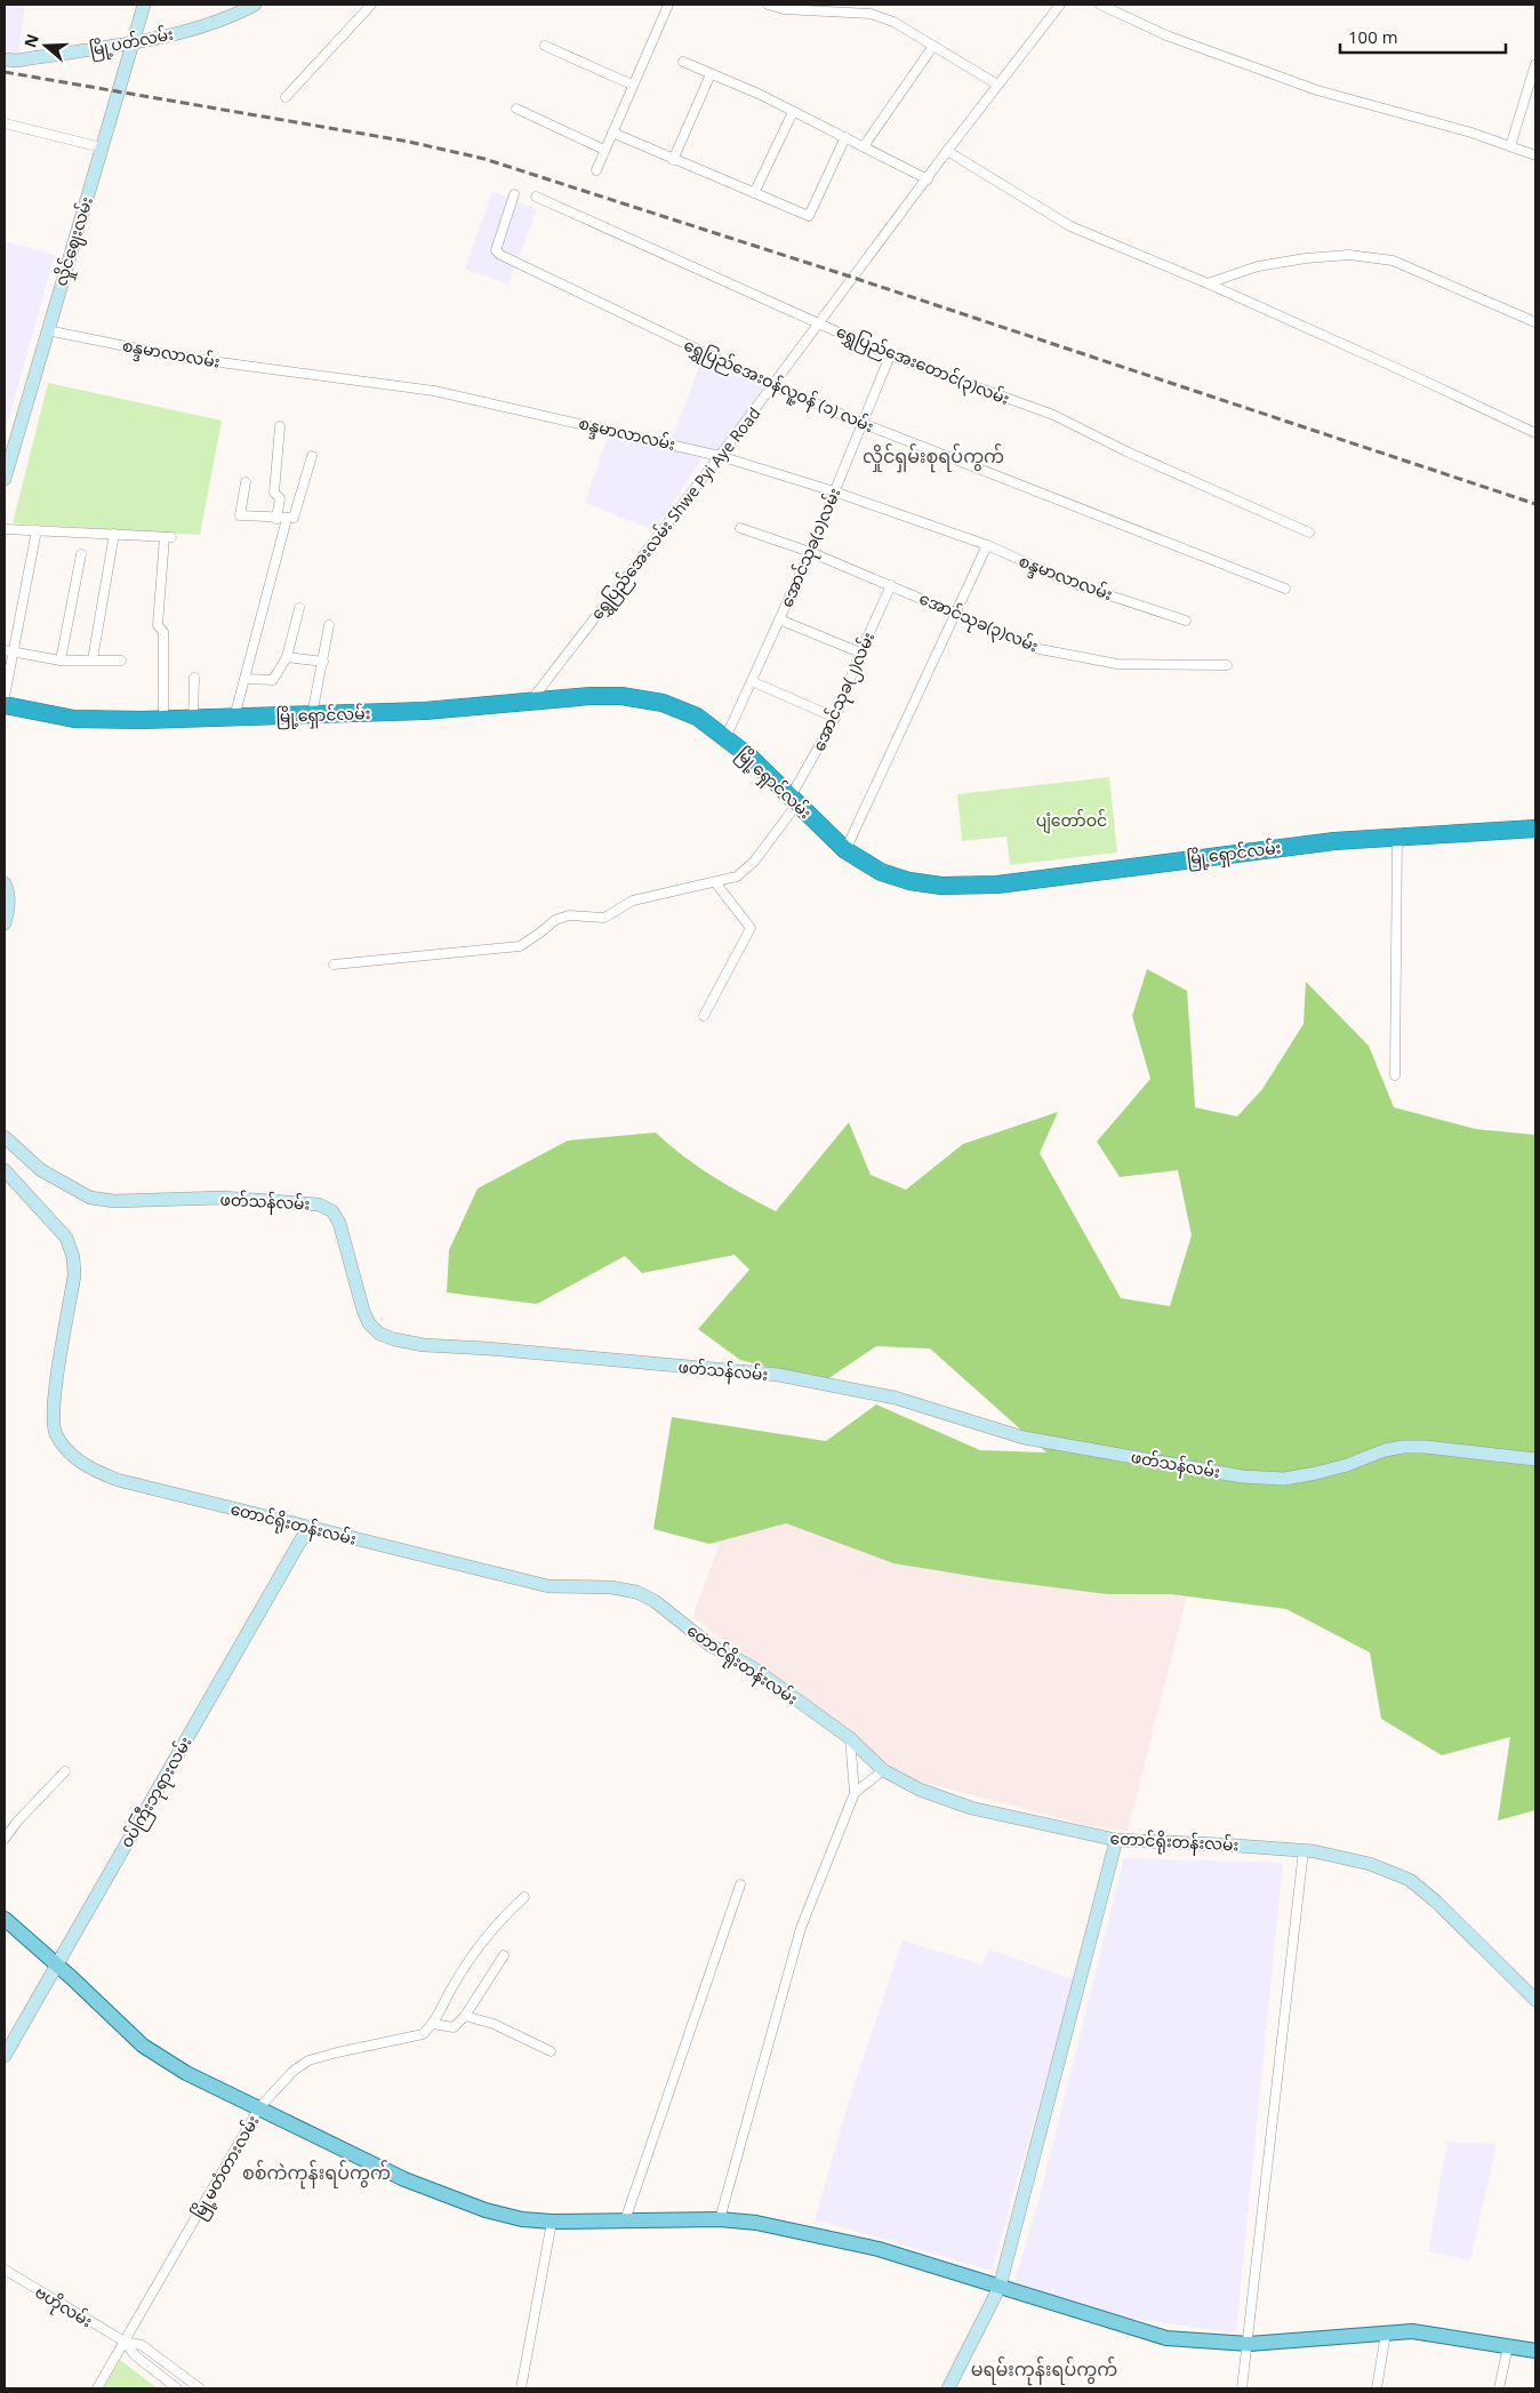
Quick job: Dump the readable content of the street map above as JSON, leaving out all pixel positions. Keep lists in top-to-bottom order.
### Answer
{
  "streets": {
    "highway": ["မြို့ရှောင်လမ်း"],
    "street": [
      "မြို့ပတ်လမ်း",
      "လှိုင်ဈေးလမ်း",
      "စန္ဒမာလာလမ်း",
      "ရွှေပြည်အေးတောင်(၃)လမ်း",
      "ရွှေပြည်အေးဝန်လူ့ဝန် (၁) လမ်း",
      "ရွှေပြည်အေးလမ်း Shwe Pyi Aye Road",
      "အောင်သုခ(၁)လမ်း",
      "အောင်သုခ(၃)လမ်း",
      "အောင်သုခ(၂)လမ်း",
      "ဖတ်သန်လမ်း",
      "တောင်ရိုးတန်းလမ်း",
      "ဝပ်ကြီးဘုရားလမ်း",
      "မြို့မတံတားလမ်း",
      "ဗဟိုလမ်း"
    ]
  },
  "crossings": [
    ["မြို့ပတ်လမ်း", "လှိုင်ဈေးလမ်း"],
    ["လှိုင်ဈေးလမ်း", "စန္ဒမာလာလမ်း"],
    ["စန္ဒမာလာလမ်း", "ရွှေပြည်အေးလမ်း Shwe Pyi Aye Road"],
    ["စန္ဒမာလာလမ်း", "အောင်သုခ(၁)လမ်း"],
    ["ရွှေပြည်အေးတောင်(၃)လမ်း", "ရွှေပြည်အေးလမ်း Shwe Pyi Aye Road"],
    ["ရွှေပြည်အေးတောင်(၃)လမ်း", "အောင်သုခ(၁)လမ်း"],
    ["ရွှေပြည်အေးဝန်လူ့ဝန် (၁) လမ်း", "ရွှေပြည်အေးလမ်း Shwe Pyi Aye Road"],
    ["ရွှေပြည်အေးဝန်လူ့ဝန် (၁) လမ်း", "အောင်သုခ(၁)လမ်း"],
    ["ရွှေပြည်အေးလမ်း Shwe Pyi Aye Road", "မြို့ရှောင်လမ်း"],
    ["အောင်သုခ(၁)လမ်း", "အောင်သုခ(၃)လမ်း"],
    ["အောင်သုခ(၁)လမ်း", "မြို့ရှောင်လမ်း"],
    ["အောင်သုခ(၃)လမ်း", "အောင်သုခ(၂)လမ်း"],
    ["အောင်သုခ(၂)လမ်း", "မြို့ရှောင်လမ်း"],
    ["တောင်ရိုးတန်းလမ်း", "ဝပ်ကြီးဘုရားလမ်း"],
    ["မြို့မတံတားလမ်း", "ဗဟိုလမ်း"]
  ],
  "districts": ["လှိုင်ရှမ်းစုရပ်ကွက်", "စစ်ကဲကုန်းရပ်ကွက်", "မရမ်းကုန်းရပ်ကွက်"],
  "parks": ["ပျံတော်ဝင်"],
  "scale_bar": "100 m",
  "north": "left"
}
